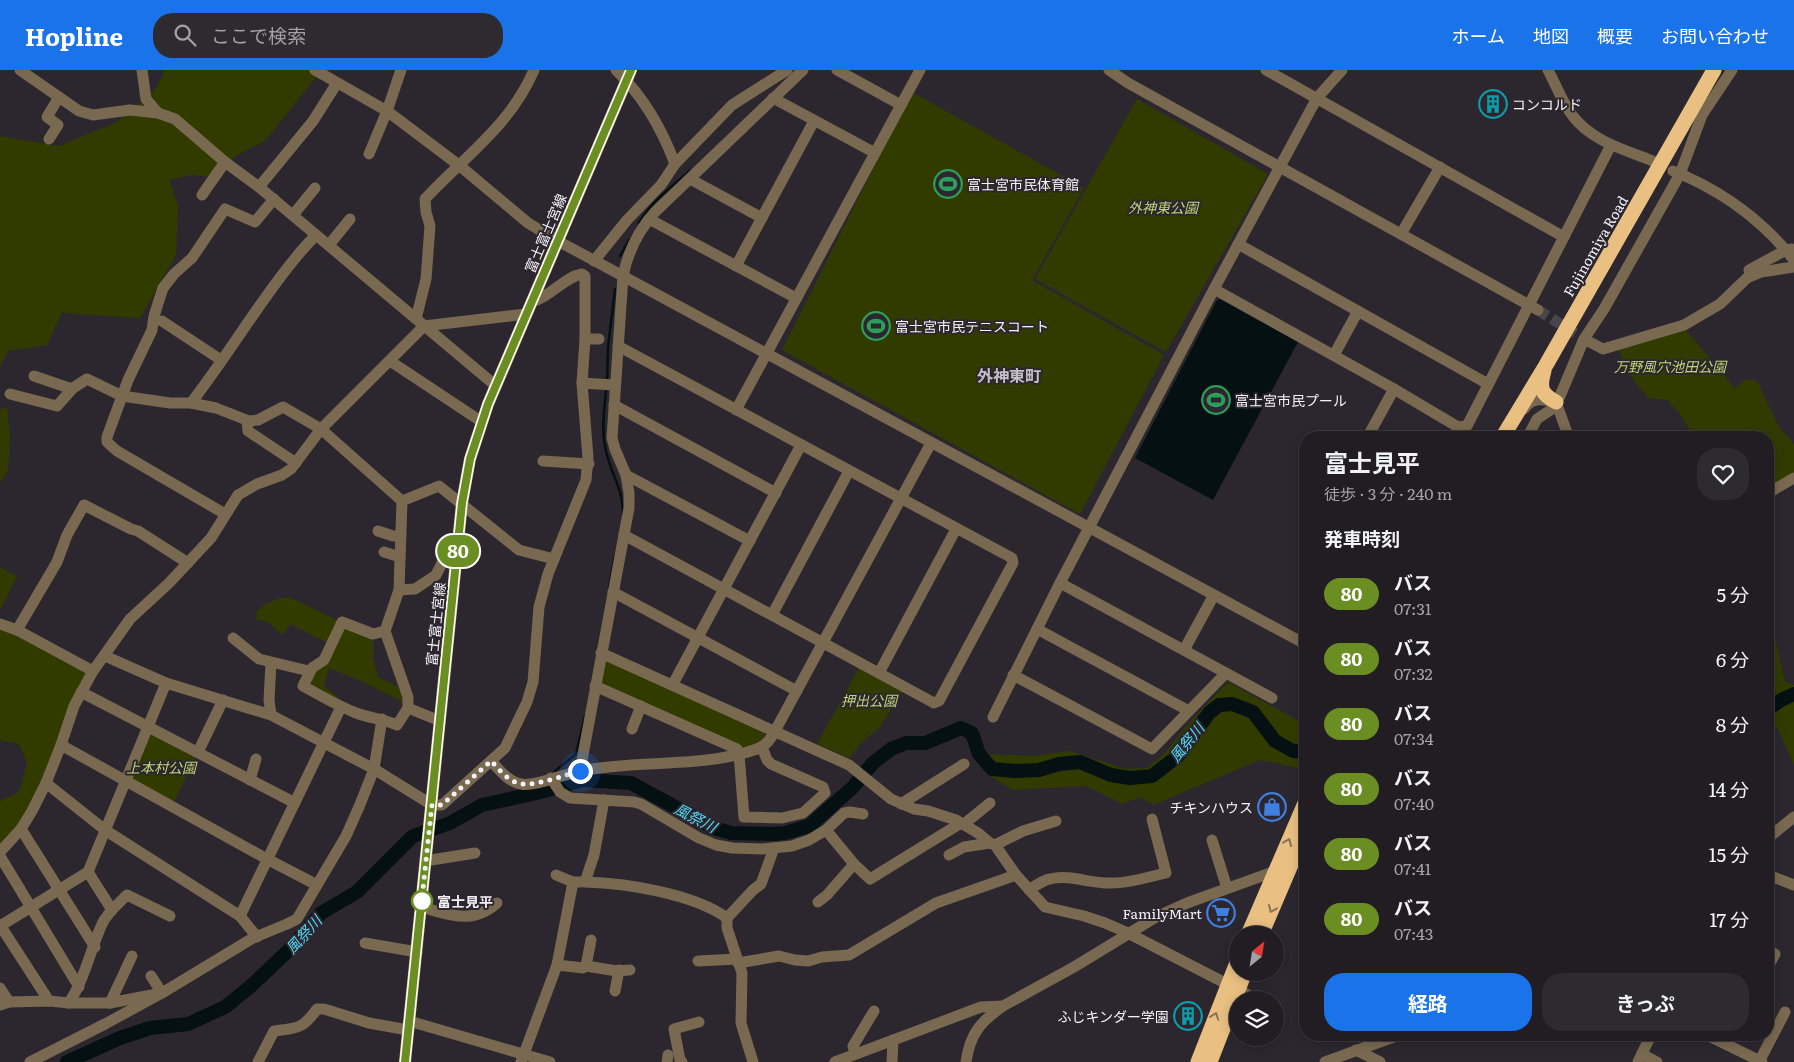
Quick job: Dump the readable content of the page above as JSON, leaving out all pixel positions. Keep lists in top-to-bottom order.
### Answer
{
  "streets": {
    "highway": ["Fujinomiya Road"],
    "main road": ["富士富士宮線"]
  },
  "districts": ["外神東町"],
  "water": ["風祭川"],
  "parks": [
    "外神東公園",
    "万野風穴池田公園",
    "押出公園",
    "上本村公園"
  ],
  "places": {
    "building": ["コンコルド", "ふじキンダー学園"],
    "sports": ["富士宮市民体育館", "富士宮市民テニスコート", "富士宮市民プール"],
    "shop": ["チキンハウス"],
    "other": ["富士見平"],
    "supermarket": ["FamilyMart"]
  },
  "lines": ["bus line 80"],
  "north": "top right",
  "page": {
    "header": "Hopline",
    "search": "ここで検索",
    "nav": [
      "ホーム",
      "地図",
      "概要",
      "お問い合わせ"
    ],
    "on_map": "80",
    "heading": [
      ["富士見平", "徒歩 · 3 分 · 240 m"],
      "発車時刻"
    ],
    "list": [
      {
        "mark": "80",
        "name": "バス",
        "note": "07:31",
        "value": "5 分"
      },
      {
        "mark": "80",
        "name": "バス",
        "note": "07:32",
        "value": "6 分"
      },
      {
        "mark": "80",
        "name": "バス",
        "note": "07:34",
        "value": "8 分"
      },
      {
        "mark": "80",
        "name": "バス",
        "note": "07:40",
        "value": "14 分"
      },
      {
        "mark": "80",
        "name": "バス",
        "note": "07:41",
        "value": "15 分"
      },
      {
        "mark": "80",
        "name": "バス",
        "note": "07:43",
        "value": "17 分"
      }
    ],
    "buttons": ["経路", "きっぷ"]
  }
}
